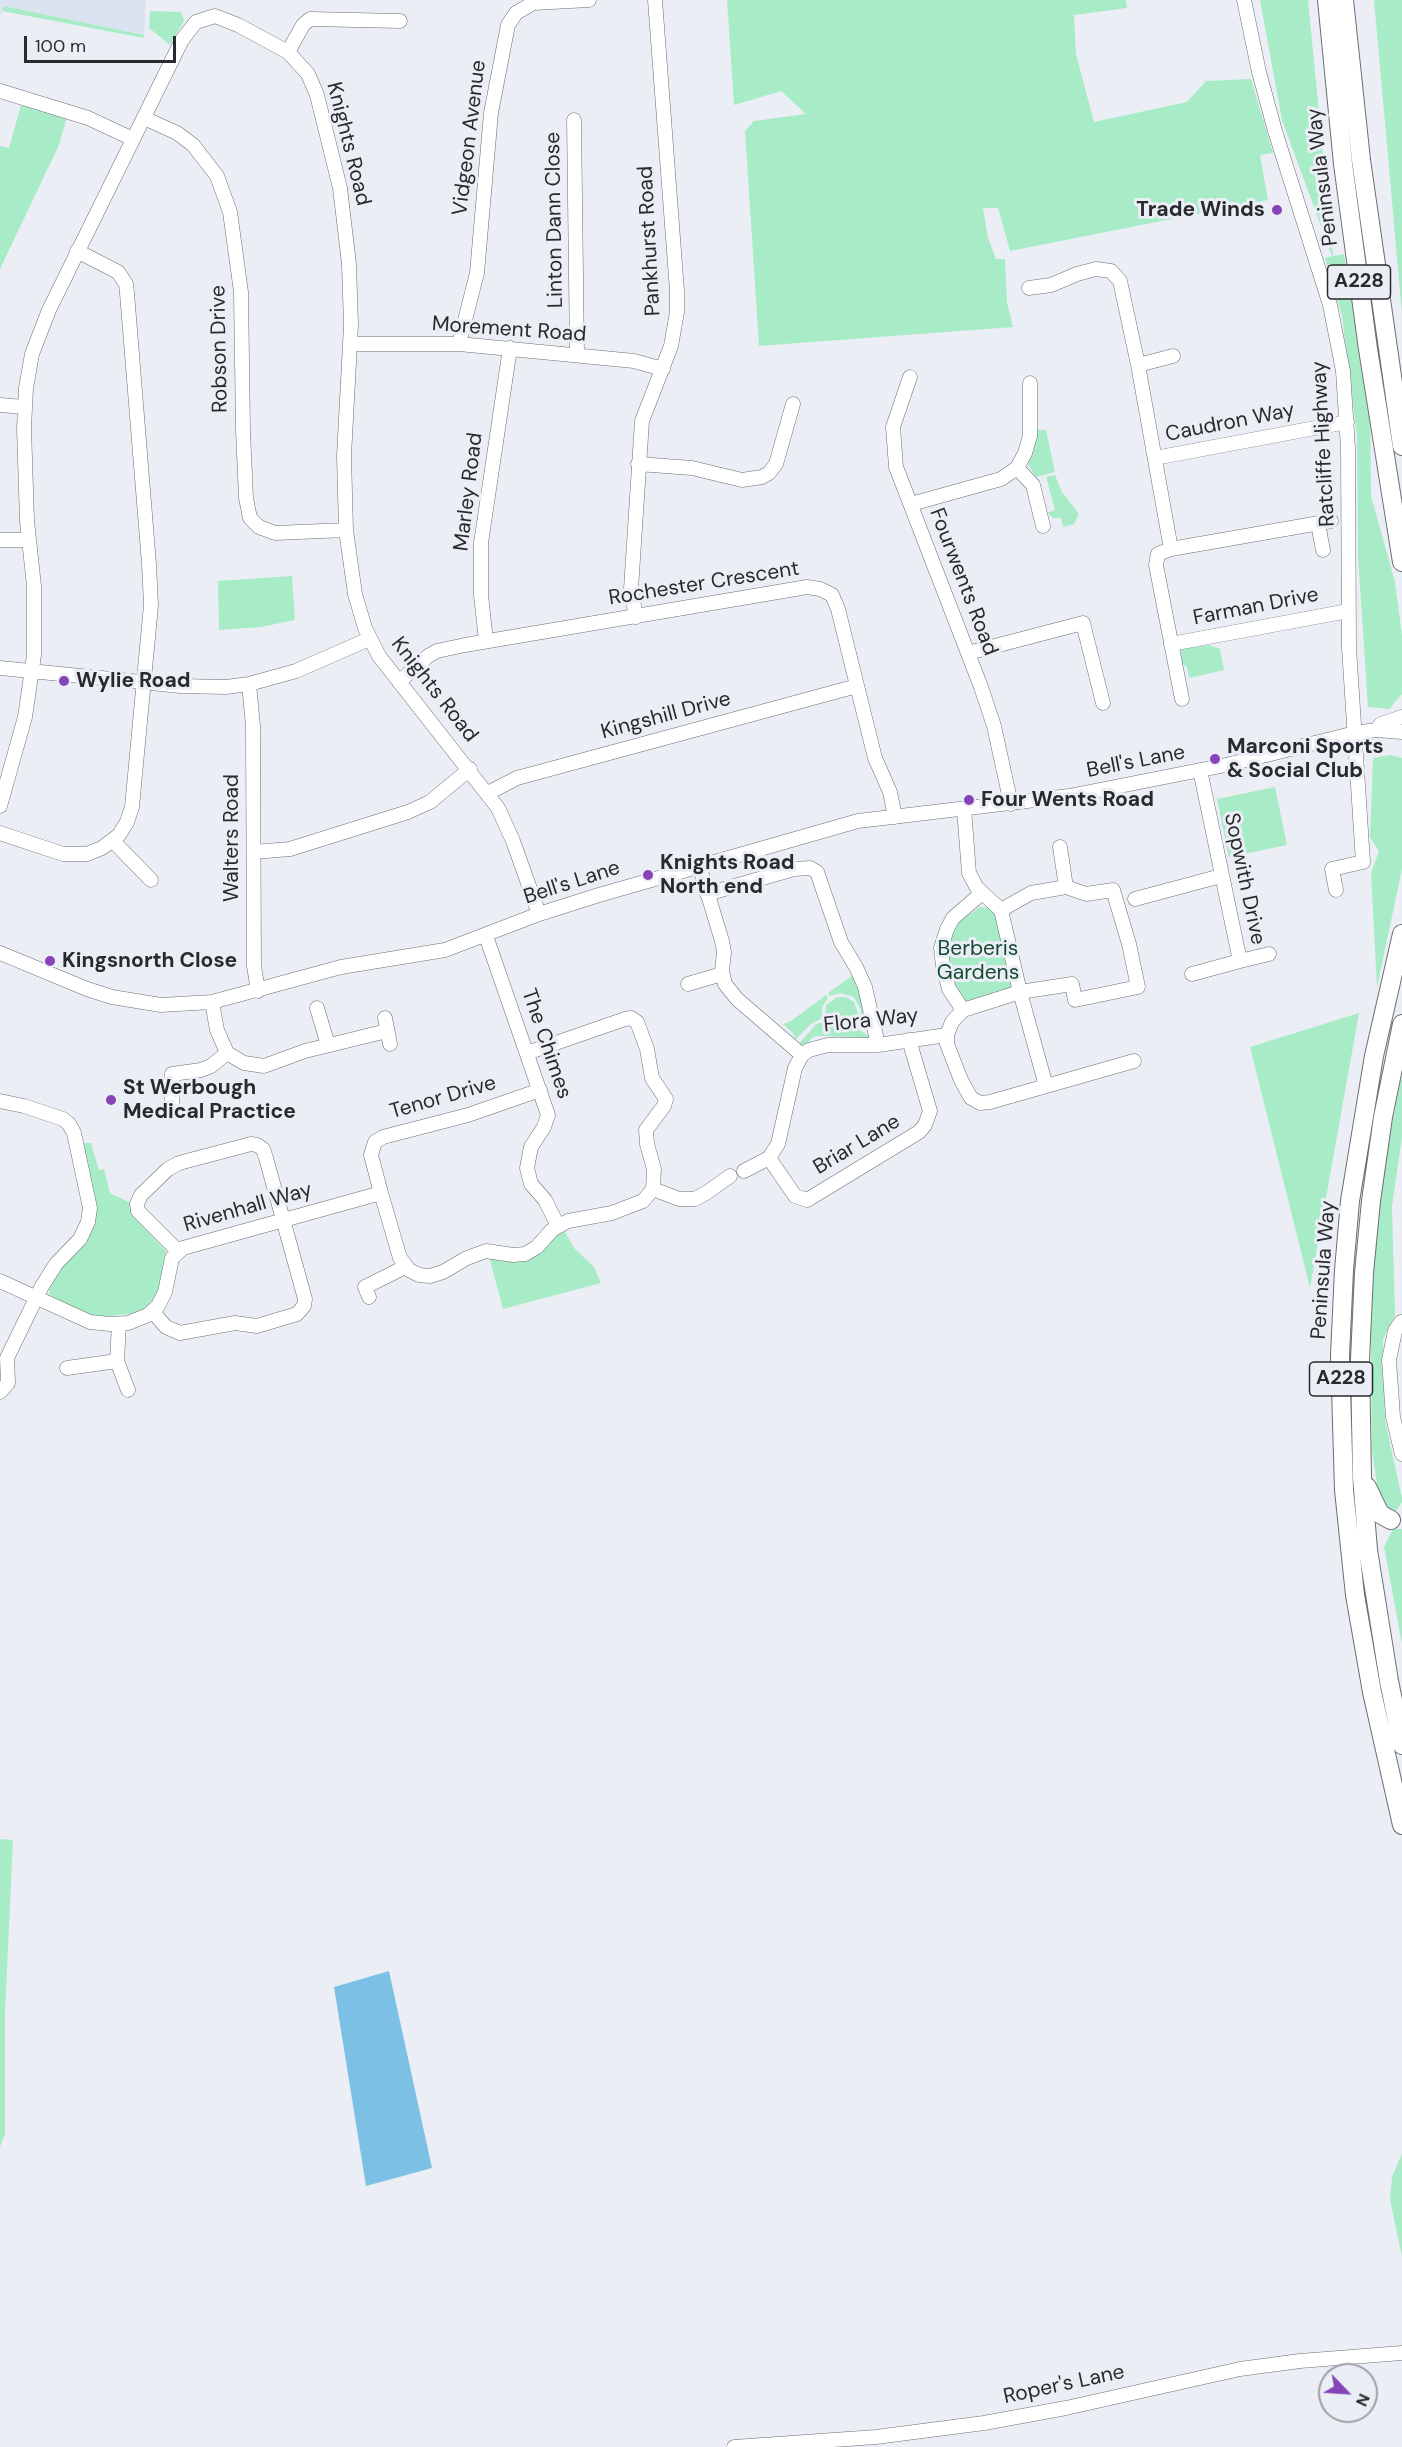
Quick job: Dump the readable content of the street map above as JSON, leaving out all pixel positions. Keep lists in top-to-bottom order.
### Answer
{
  "streets": {
    "main road": ["Peninsula Way", "A228"],
    "street": [
      "Vidgeon Avenue",
      "Knights Road",
      "Linton Dann Close",
      "Pankhurst Road",
      "Morement Road",
      "Robson Drive",
      "Caudron Way",
      "Ratcliffe Highway",
      "Marley Road",
      "Fourwents Road",
      "Rochester Crescent",
      "Farman Drive",
      "Kingshill Drive",
      "Bell's Lane",
      "Walters Road",
      "Sopwith Drive",
      "Flora Way",
      "The Chimes",
      "Tenor Drive",
      "Briar Lane",
      "Rivenhall Way",
      "Roper's Lane"
    ]
  },
  "crossings": [
    ["Vidgeon Avenue", "Morement Road"],
    ["Knights Road", "Morement Road"],
    ["Knights Road", "Robson Drive"],
    ["Knights Road", "Rochester Crescent"],
    ["Knights Road", "Kingshill Drive"],
    ["Knights Road", "Bell's Lane"],
    ["Linton Dann Close", "Morement Road"],
    ["Pankhurst Road", "Morement Road"],
    ["Pankhurst Road", "Rochester Crescent"],
    ["Morement Road", "Marley Road"],
    ["Caudron Way", "Ratcliffe Highway"],
    ["Ratcliffe Highway", "Farman Drive"],
    ["Ratcliffe Highway", "Bell's Lane"],
    ["Marley Road", "Rochester Crescent"],
    ["Fourwents Road", "Bell's Lane"],
    ["Rochester Crescent", "Kingshill Drive"],
    ["Rochester Crescent", "Bell's Lane"],
    ["Bell's Lane", "Walters Road"],
    ["Bell's Lane", "Sopwith Drive"],
    ["Bell's Lane", "The Chimes"],
    ["Flora Way", "Briar Lane"],
    ["The Chimes", "Tenor Drive"],
    ["Tenor Drive", "Rivenhall Way"]
  ],
  "parks": ["Berberis Gardens"],
  "places": [
    "Trade Winds",
    "Wylie Road",
    "Marconi Sports & Social Club",
    "Four Wents Road",
    "Knights Road North end",
    "Kingsnorth Close",
    "St Werbough Medical Practice"
  ],
  "scale_bar": "100 m",
  "north": "bottom right"
}
